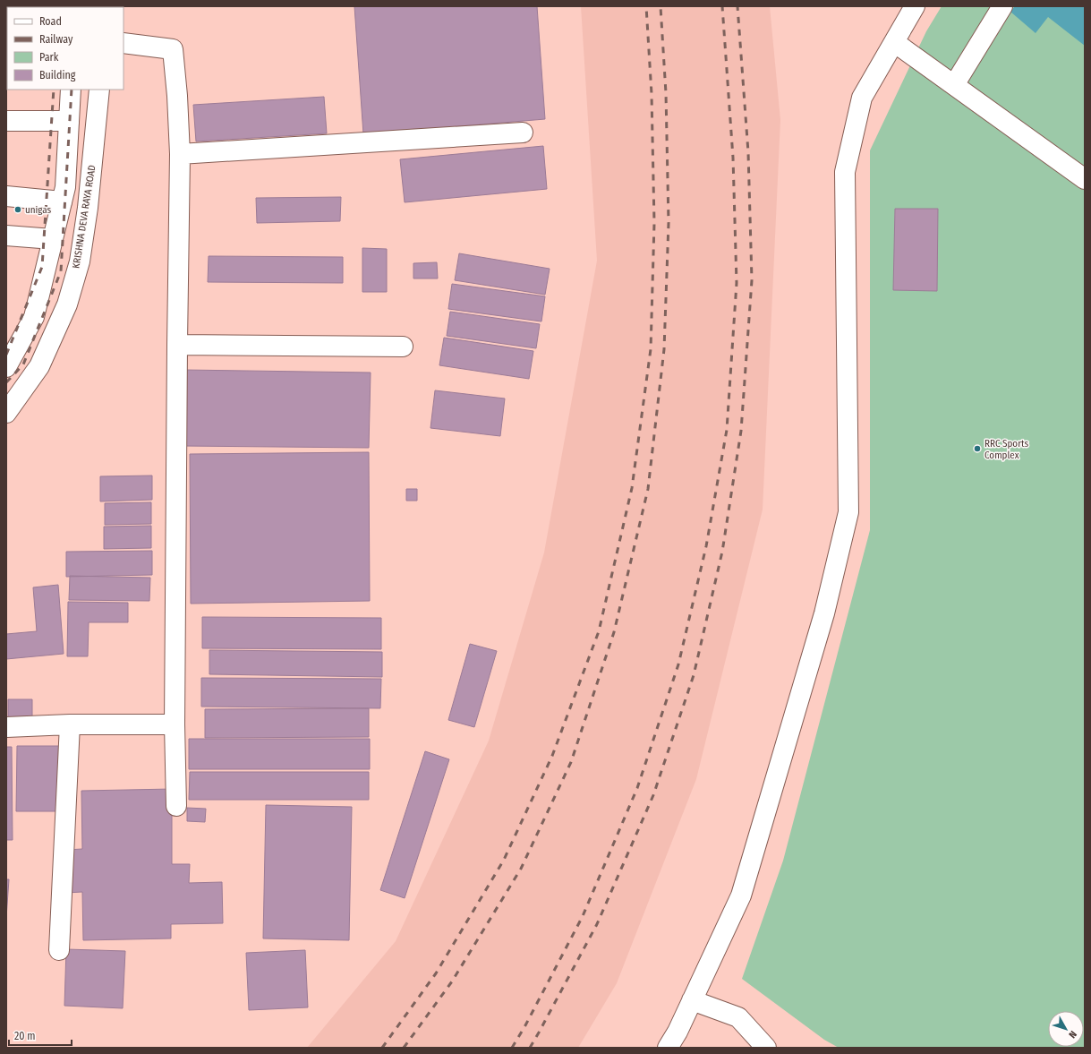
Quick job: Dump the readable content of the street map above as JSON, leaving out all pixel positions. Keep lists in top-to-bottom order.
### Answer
{
  "streets": {
    "street": ["KRISHNA DEVA RAYA ROAD"]
  },
  "places": ["unigas", "RRC Sports Complex"],
  "legend": [
    "Road",
    "Railway",
    "Park",
    "Building"
  ],
  "scale_bar": "20 m",
  "north": "bottom right"
}
